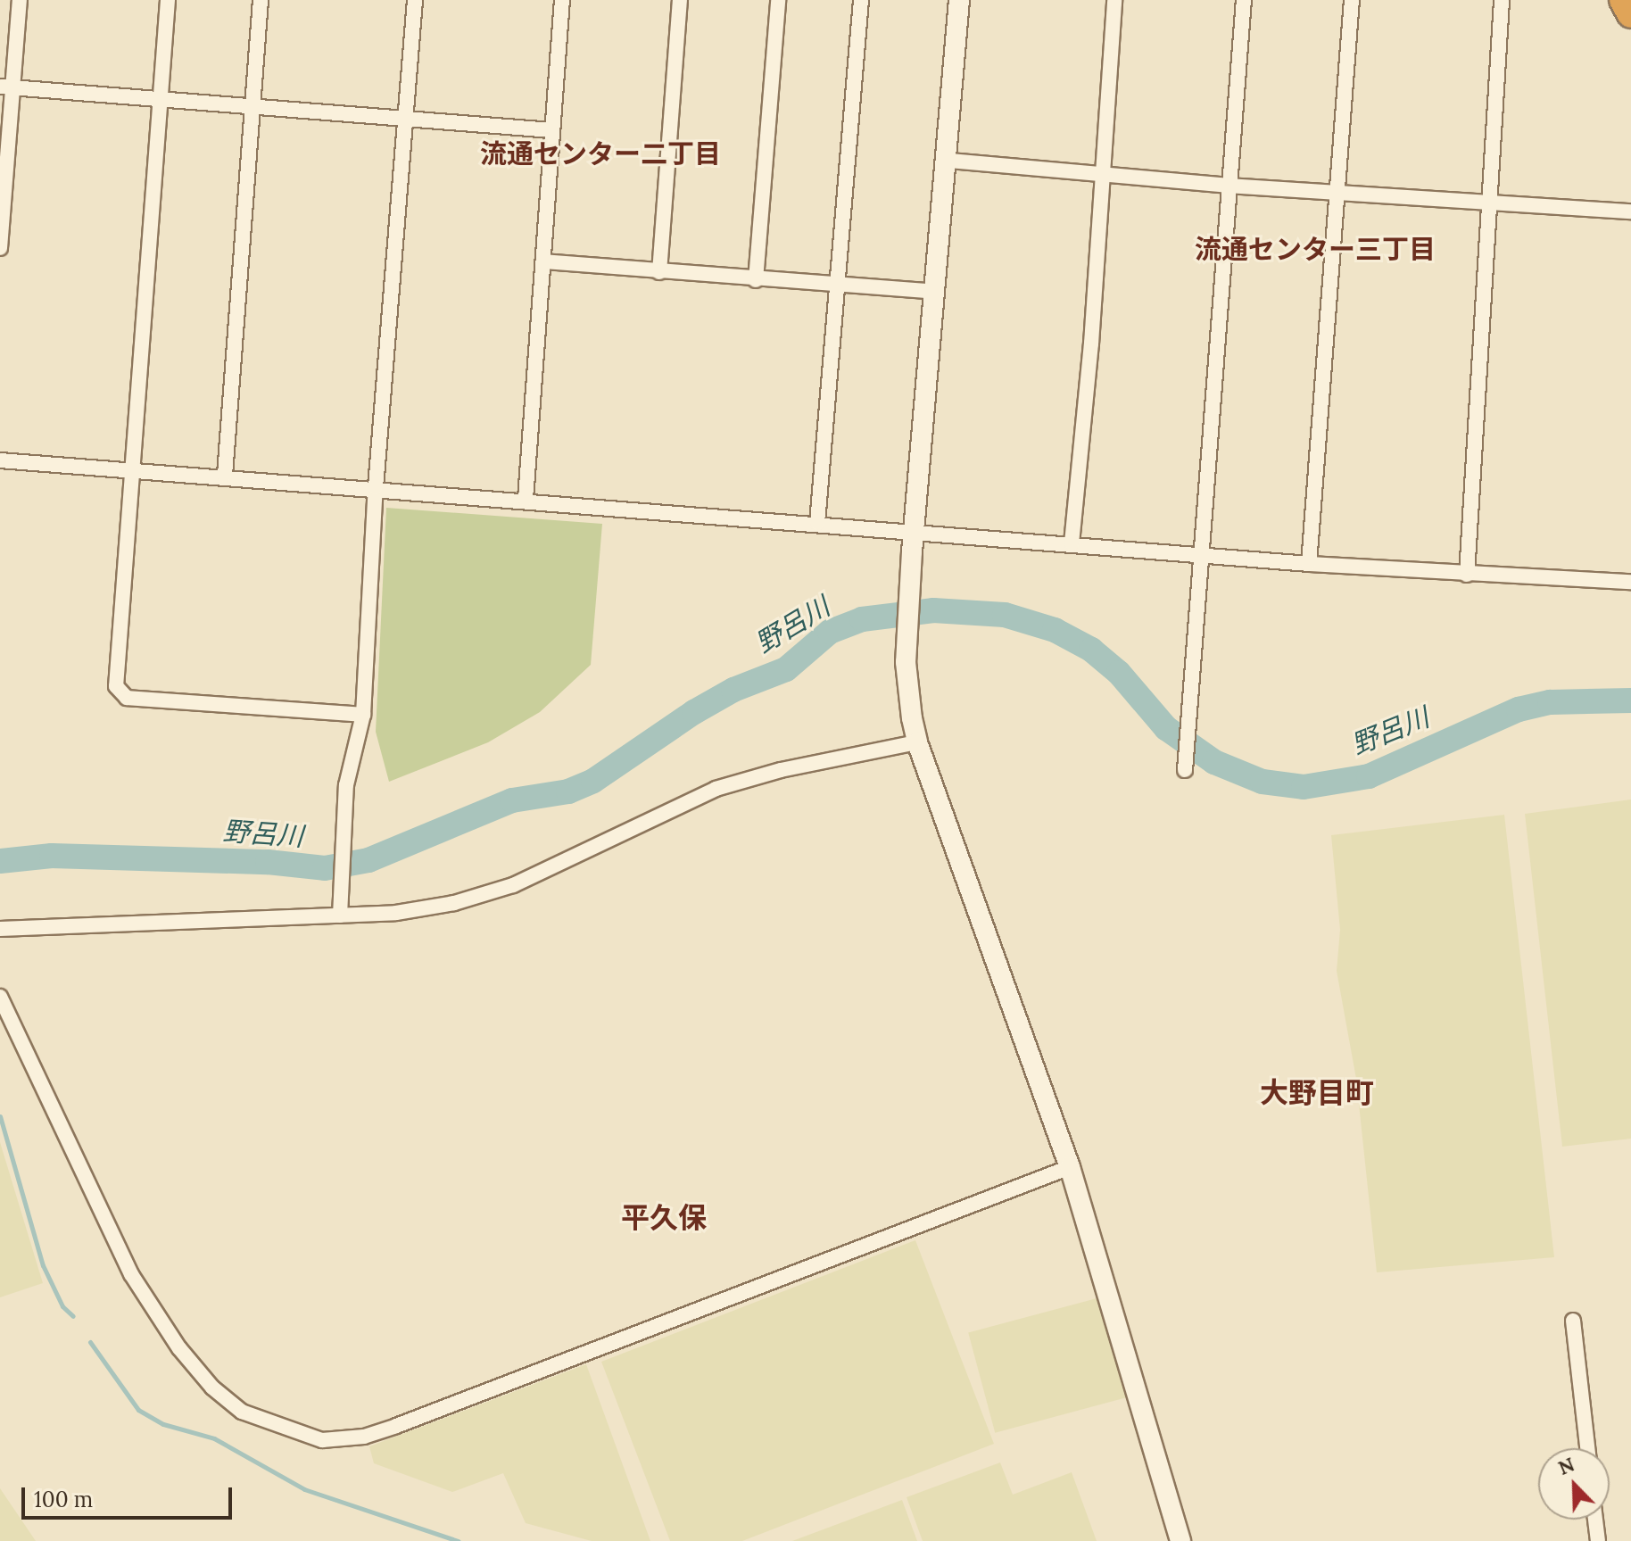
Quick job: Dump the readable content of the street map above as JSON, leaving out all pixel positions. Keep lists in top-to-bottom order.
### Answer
{
  "districts": [
    "流通センター二丁目",
    "流通センター三丁目",
    "大野目町",
    "平久保"
  ],
  "water": ["野呂川"],
  "scale_bar": "100 m",
  "north": "top left"
}
